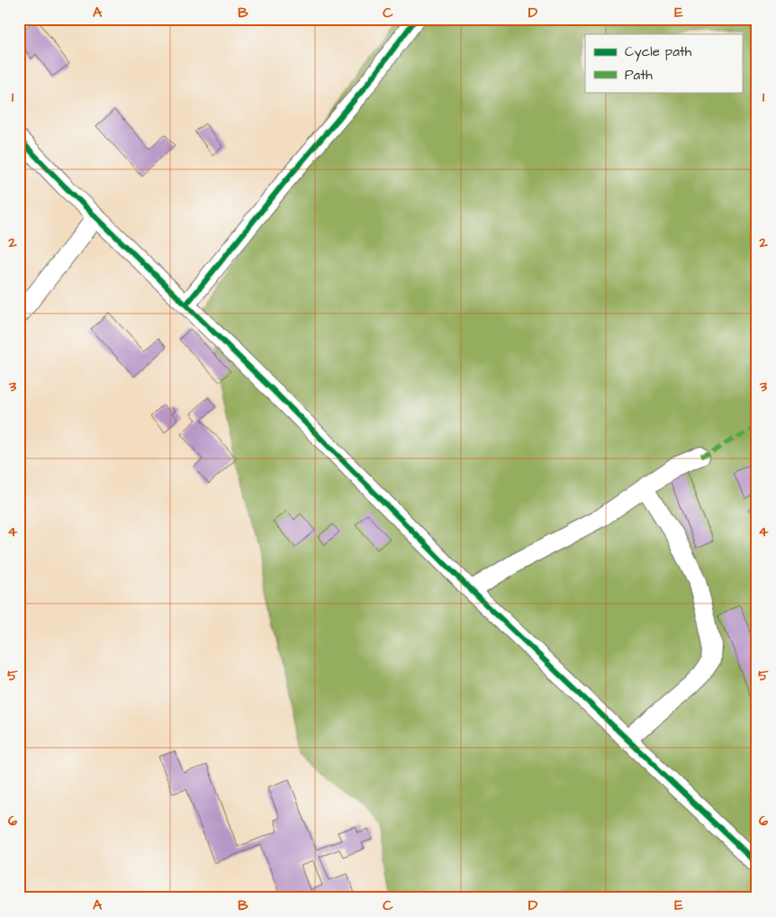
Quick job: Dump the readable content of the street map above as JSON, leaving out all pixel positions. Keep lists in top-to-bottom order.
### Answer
{
  "legend": ["Cycle path", "Path"],
  "grid": {
    "columns": [
      "A",
      "B",
      "C",
      "D",
      "E"
    ],
    "rows": [
      "1",
      "2",
      "3",
      "4",
      "5",
      "6"
    ]
  }
}
